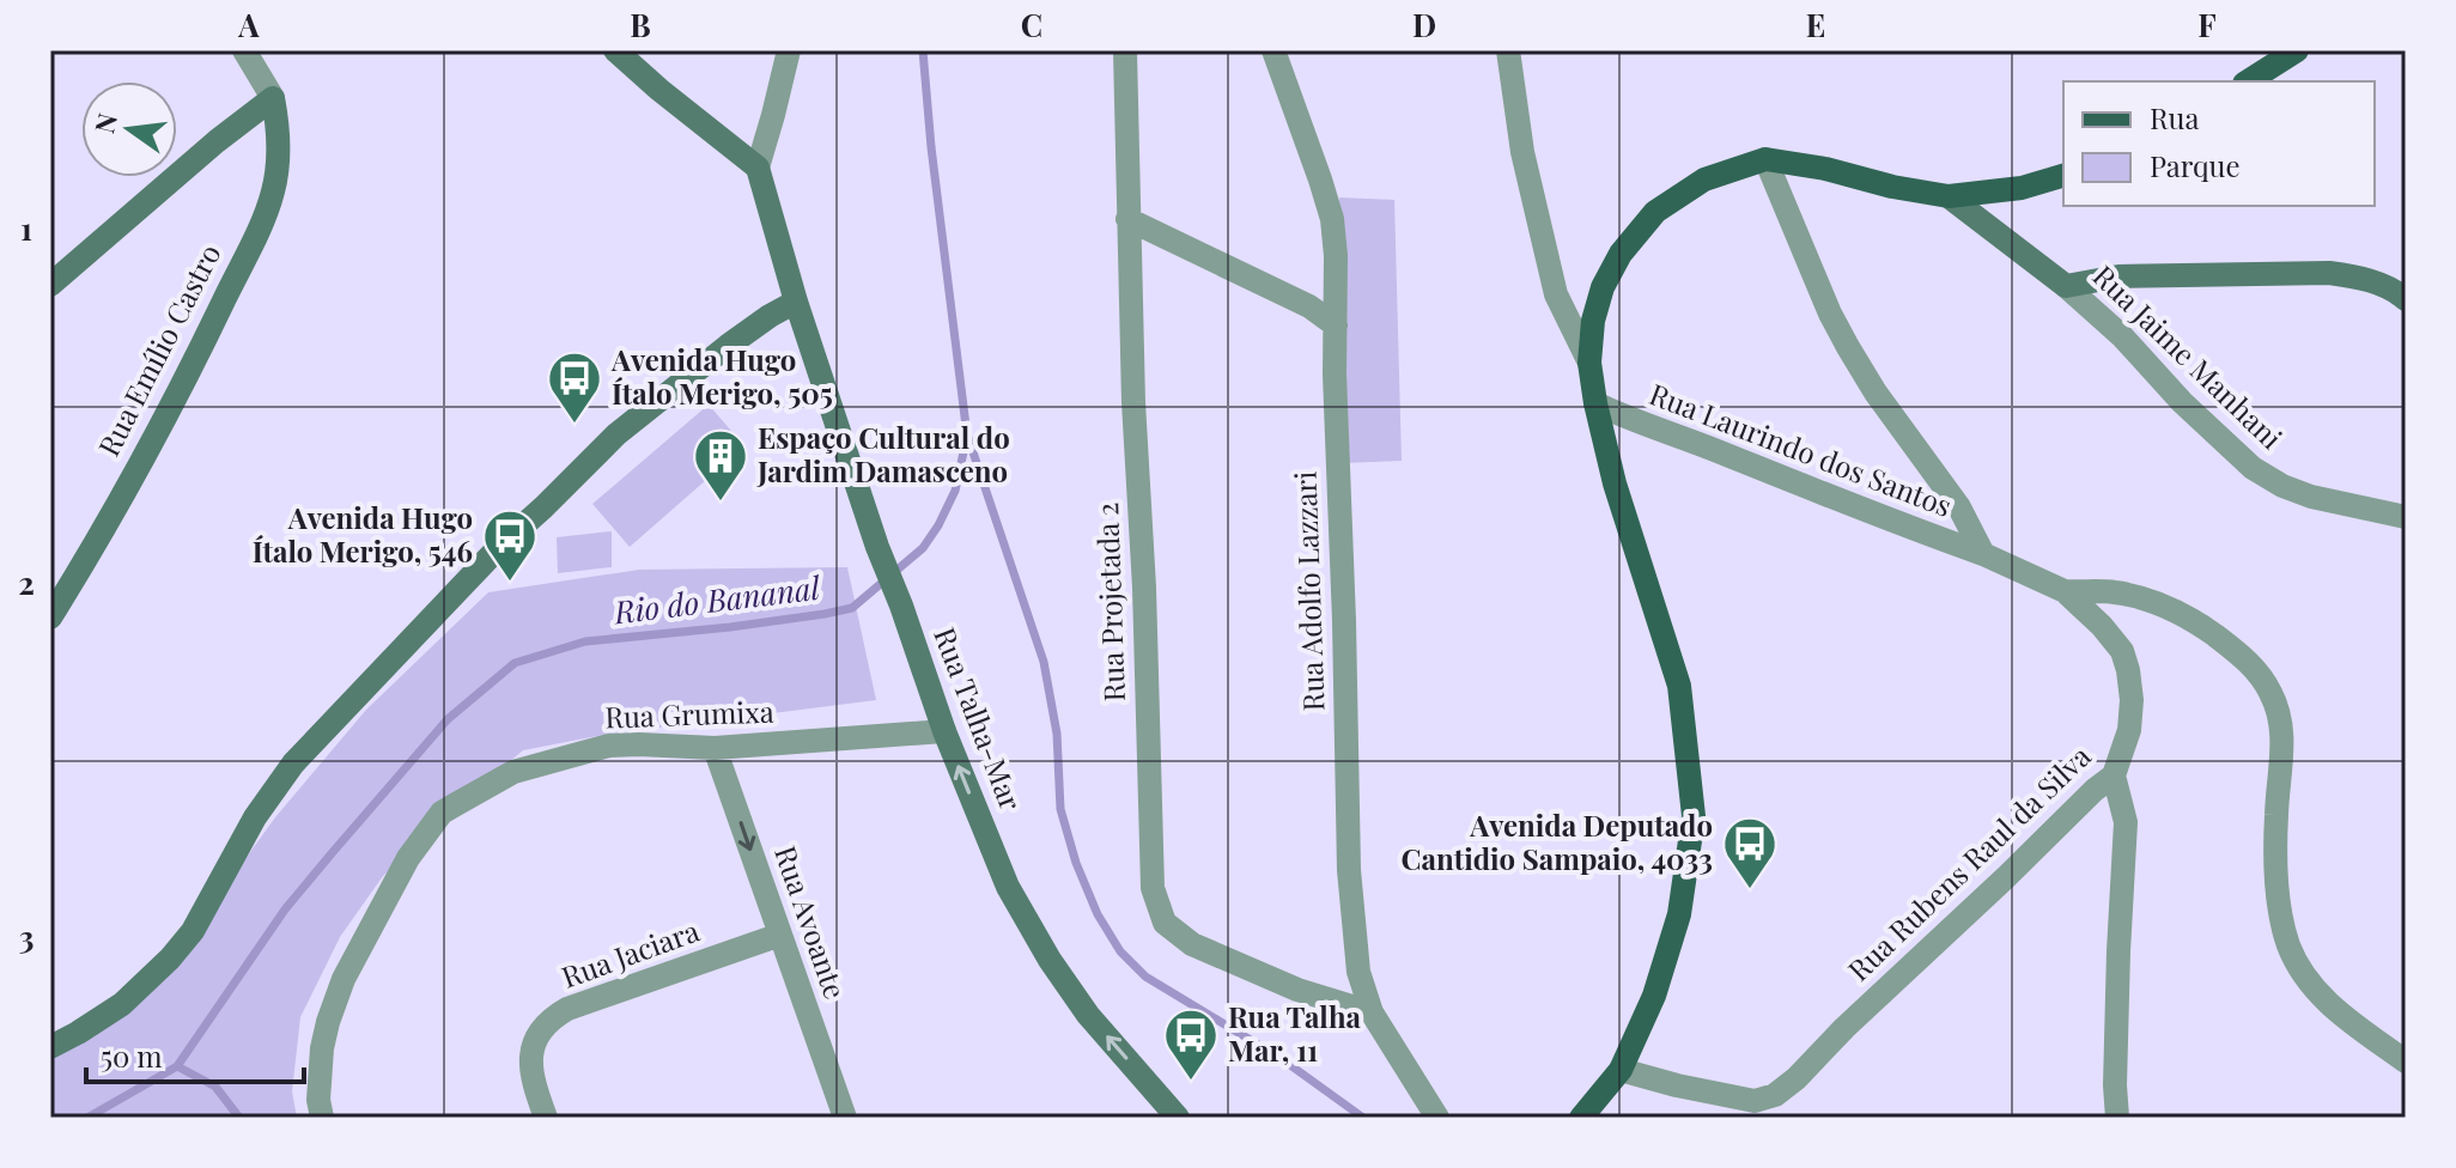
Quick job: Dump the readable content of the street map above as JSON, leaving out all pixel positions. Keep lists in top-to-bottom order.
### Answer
{
  "streets": {
    "street": [
      "Rua Emílio Castro",
      "Rua Jaime Manhani",
      "Rua Laurindo dos Santos",
      "Rua Adolfo Lazzari",
      "Rua Projetada 2",
      "Rua Grumixa",
      "Rua Talha-Mar",
      "Rua Rubens Raul da Silva",
      "Rua Avoante",
      "Rua Jaciara"
    ]
  },
  "crossings": [
    ["Rua Laurindo dos Santos", "Rua Rubens Raul da Silva"],
    ["Rua Adolfo Lazzari", "Rua Projetada 2"],
    ["Rua Grumixa", "Rua Talha-Mar"],
    ["Rua Grumixa", "Rua Avoante"],
    ["Rua Avoante", "Rua Jaciara"]
  ],
  "one_way": ["Rua Talha-Mar", "Rua Avoante"],
  "water": ["Rio do Bananal"],
  "places": {
    "bus stop": [
      "Avenida Hugo Ítalo Merigo, 505",
      "Avenida Hugo Ítalo Merigo, 546",
      "Avenida Deputado Cantidio Sampaio, 4033",
      "Rua Talha Mar, 11"
    ],
    "building": ["Espaço Cultural do Jardim Damasceno"]
  },
  "legend": ["Rua", "Parque"],
  "scale_bar": "50 m",
  "north": "left",
  "grid": {
    "columns": [
      "A",
      "B",
      "C",
      "D",
      "E",
      "F"
    ],
    "rows": ["1", "2", "3"]
  }
}
